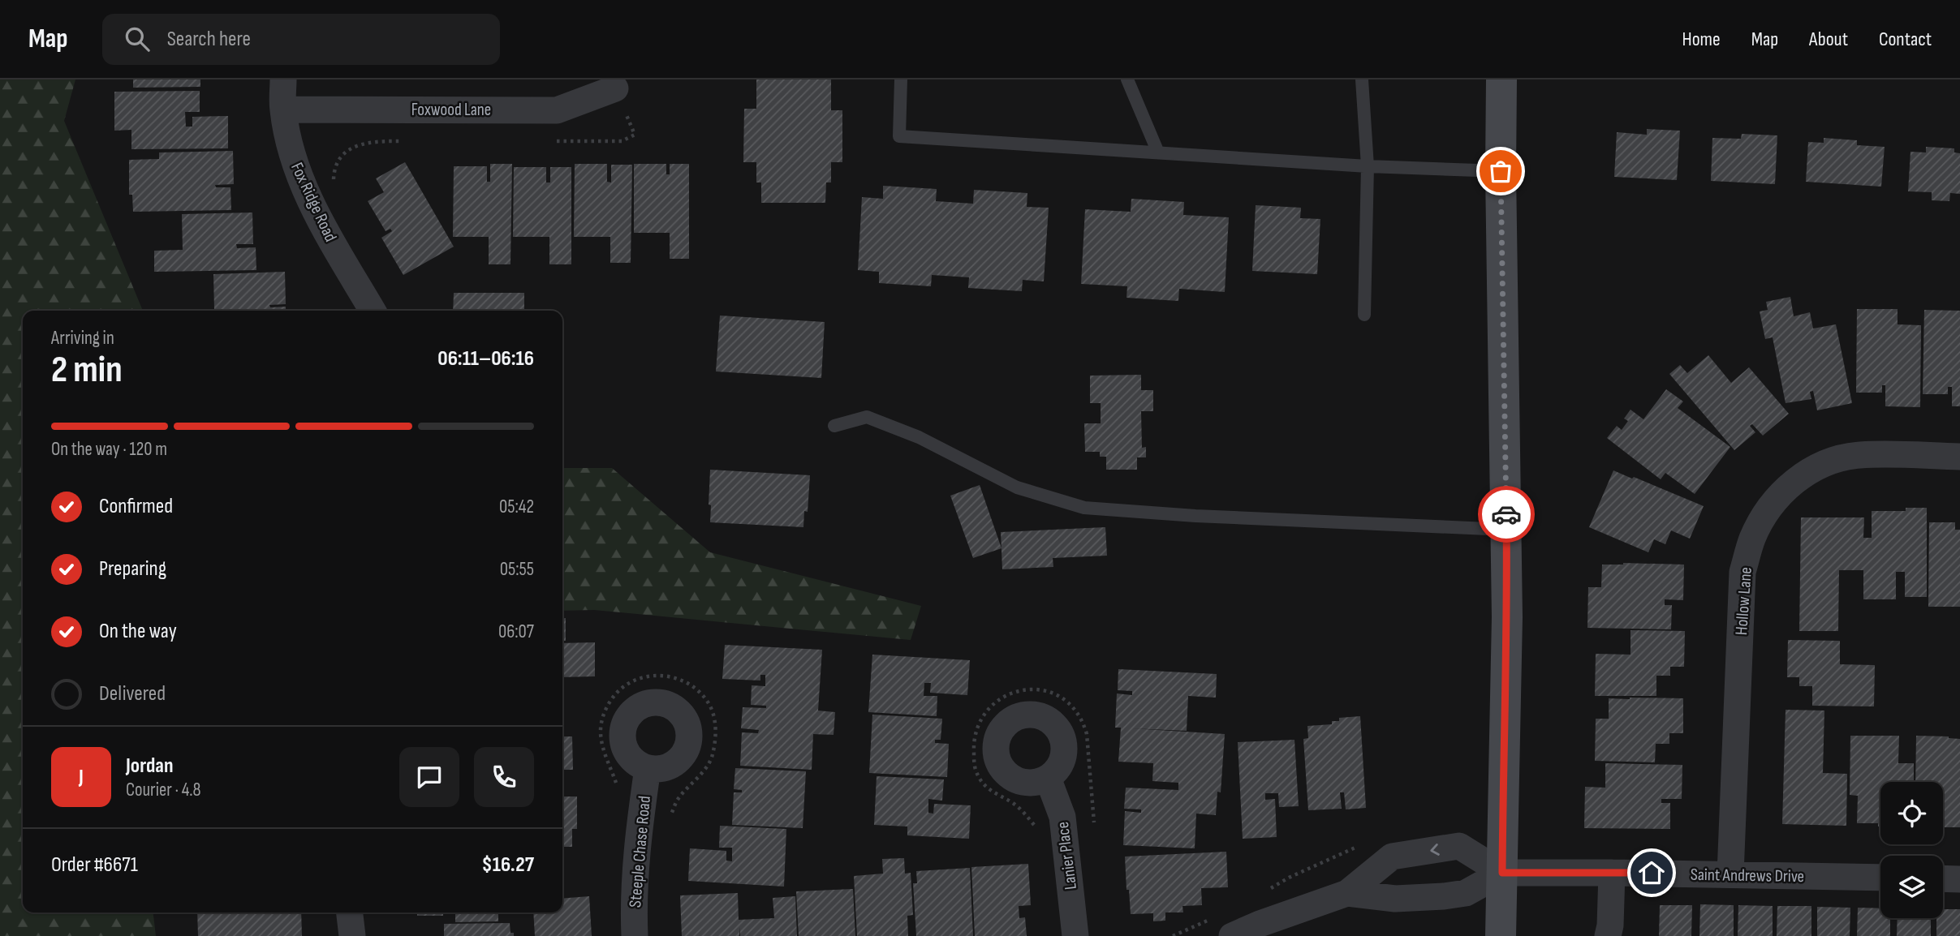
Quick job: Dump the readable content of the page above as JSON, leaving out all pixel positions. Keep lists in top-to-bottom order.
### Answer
{
  "streets": {
    "street": [
      "Foxwood Lane",
      "Fox Ridge Road",
      "Hollow Lane",
      "Steeple Chase Road",
      "Lanier Place",
      "Saint Andrews Drive"
    ]
  },
  "crossings": [
    ["Foxwood Lane", "Fox Ridge Road"],
    ["Hollow Lane", "Saint Andrews Drive"]
  ],
  "page": {
    "header": "Map",
    "search": "Search here",
    "nav": [
      "Home",
      "Map",
      "About",
      "Contact"
    ],
    "heading": ["2 min", "Arriving in", "06:11–06:16"],
    "panel": [
      "Jordan",
      "Courier · 4.8",
      "Order #6671",
      "$16.27"
    ],
    "bar": "On the way · 120 m",
    "list": [
      ["Confirmed", "05:42"],
      ["Preparing", "05:55"],
      ["On the way", "06:07"],
      "Delivered"
    ],
    "round": "J"
  }
}
